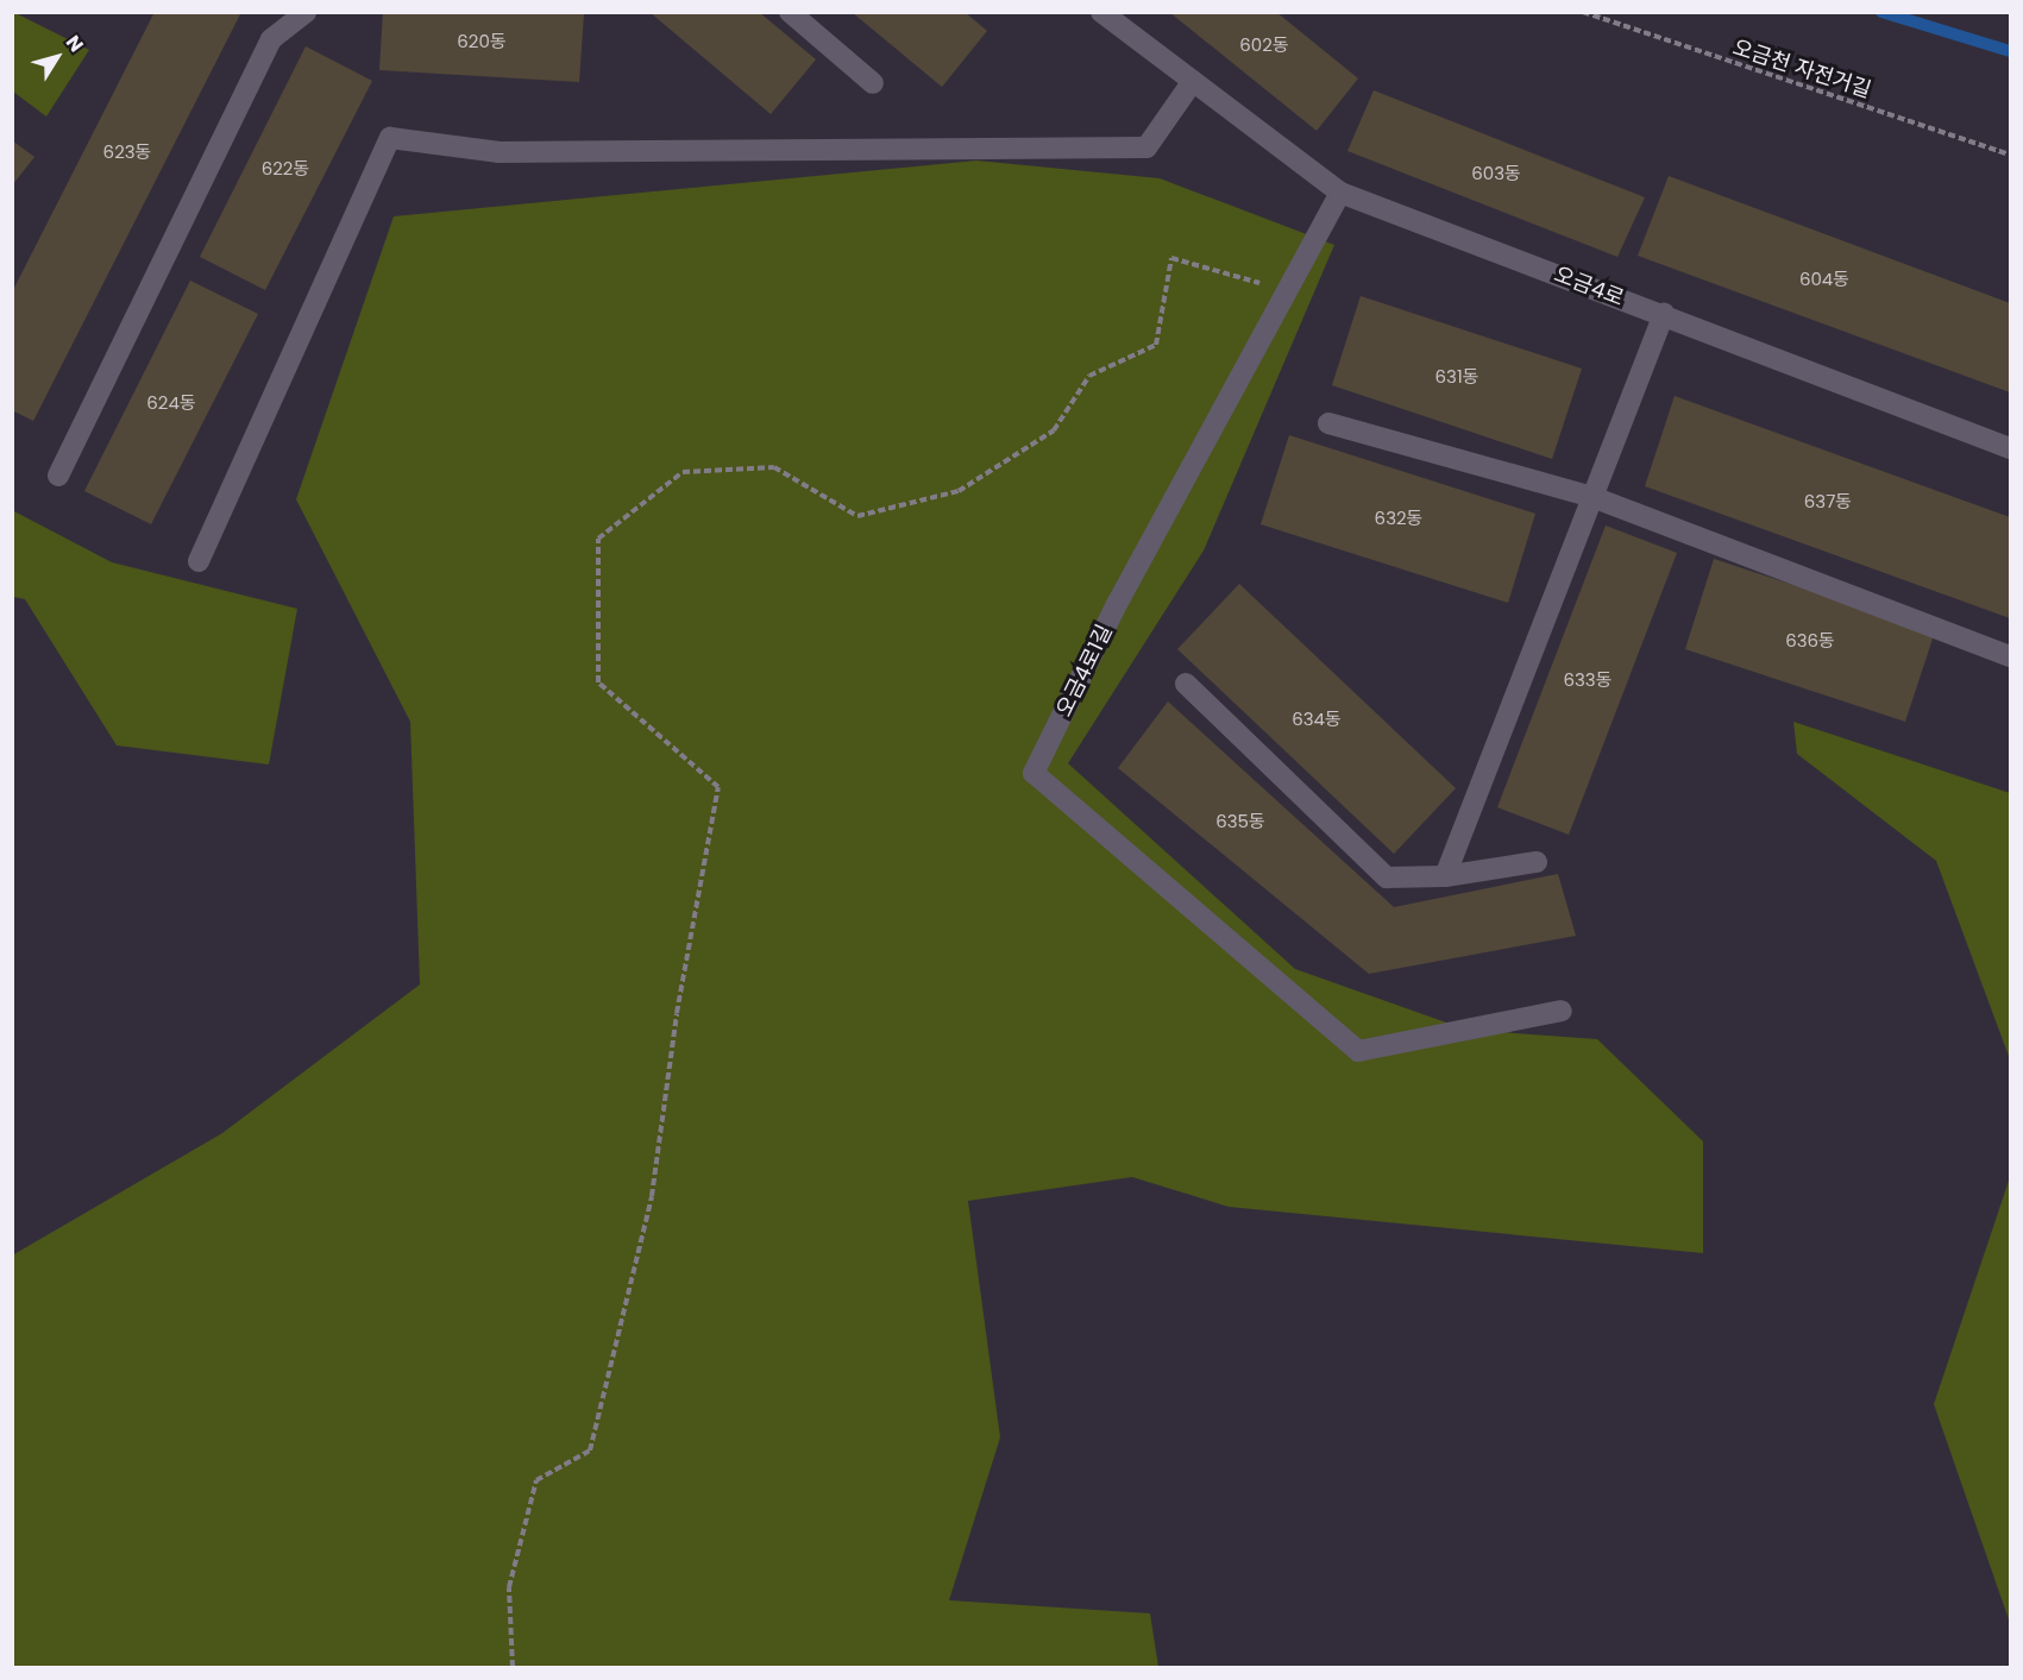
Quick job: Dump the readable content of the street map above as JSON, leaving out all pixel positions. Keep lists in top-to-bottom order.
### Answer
{
  "streets": {
    "street": ["오금4로", "오금4로1길"],
    "path": ["오금천 자전거길"]
  },
  "crossings": [
    ["오금4로", "오금4로1길"]
  ],
  "house_numbers": [
    "620동",
    "602동",
    "623동",
    "622동",
    "603동",
    "604동",
    "631동",
    "624동",
    "637동",
    "632동",
    "636동",
    "633동",
    "634동",
    "635동"
  ],
  "north": "top right"
}
